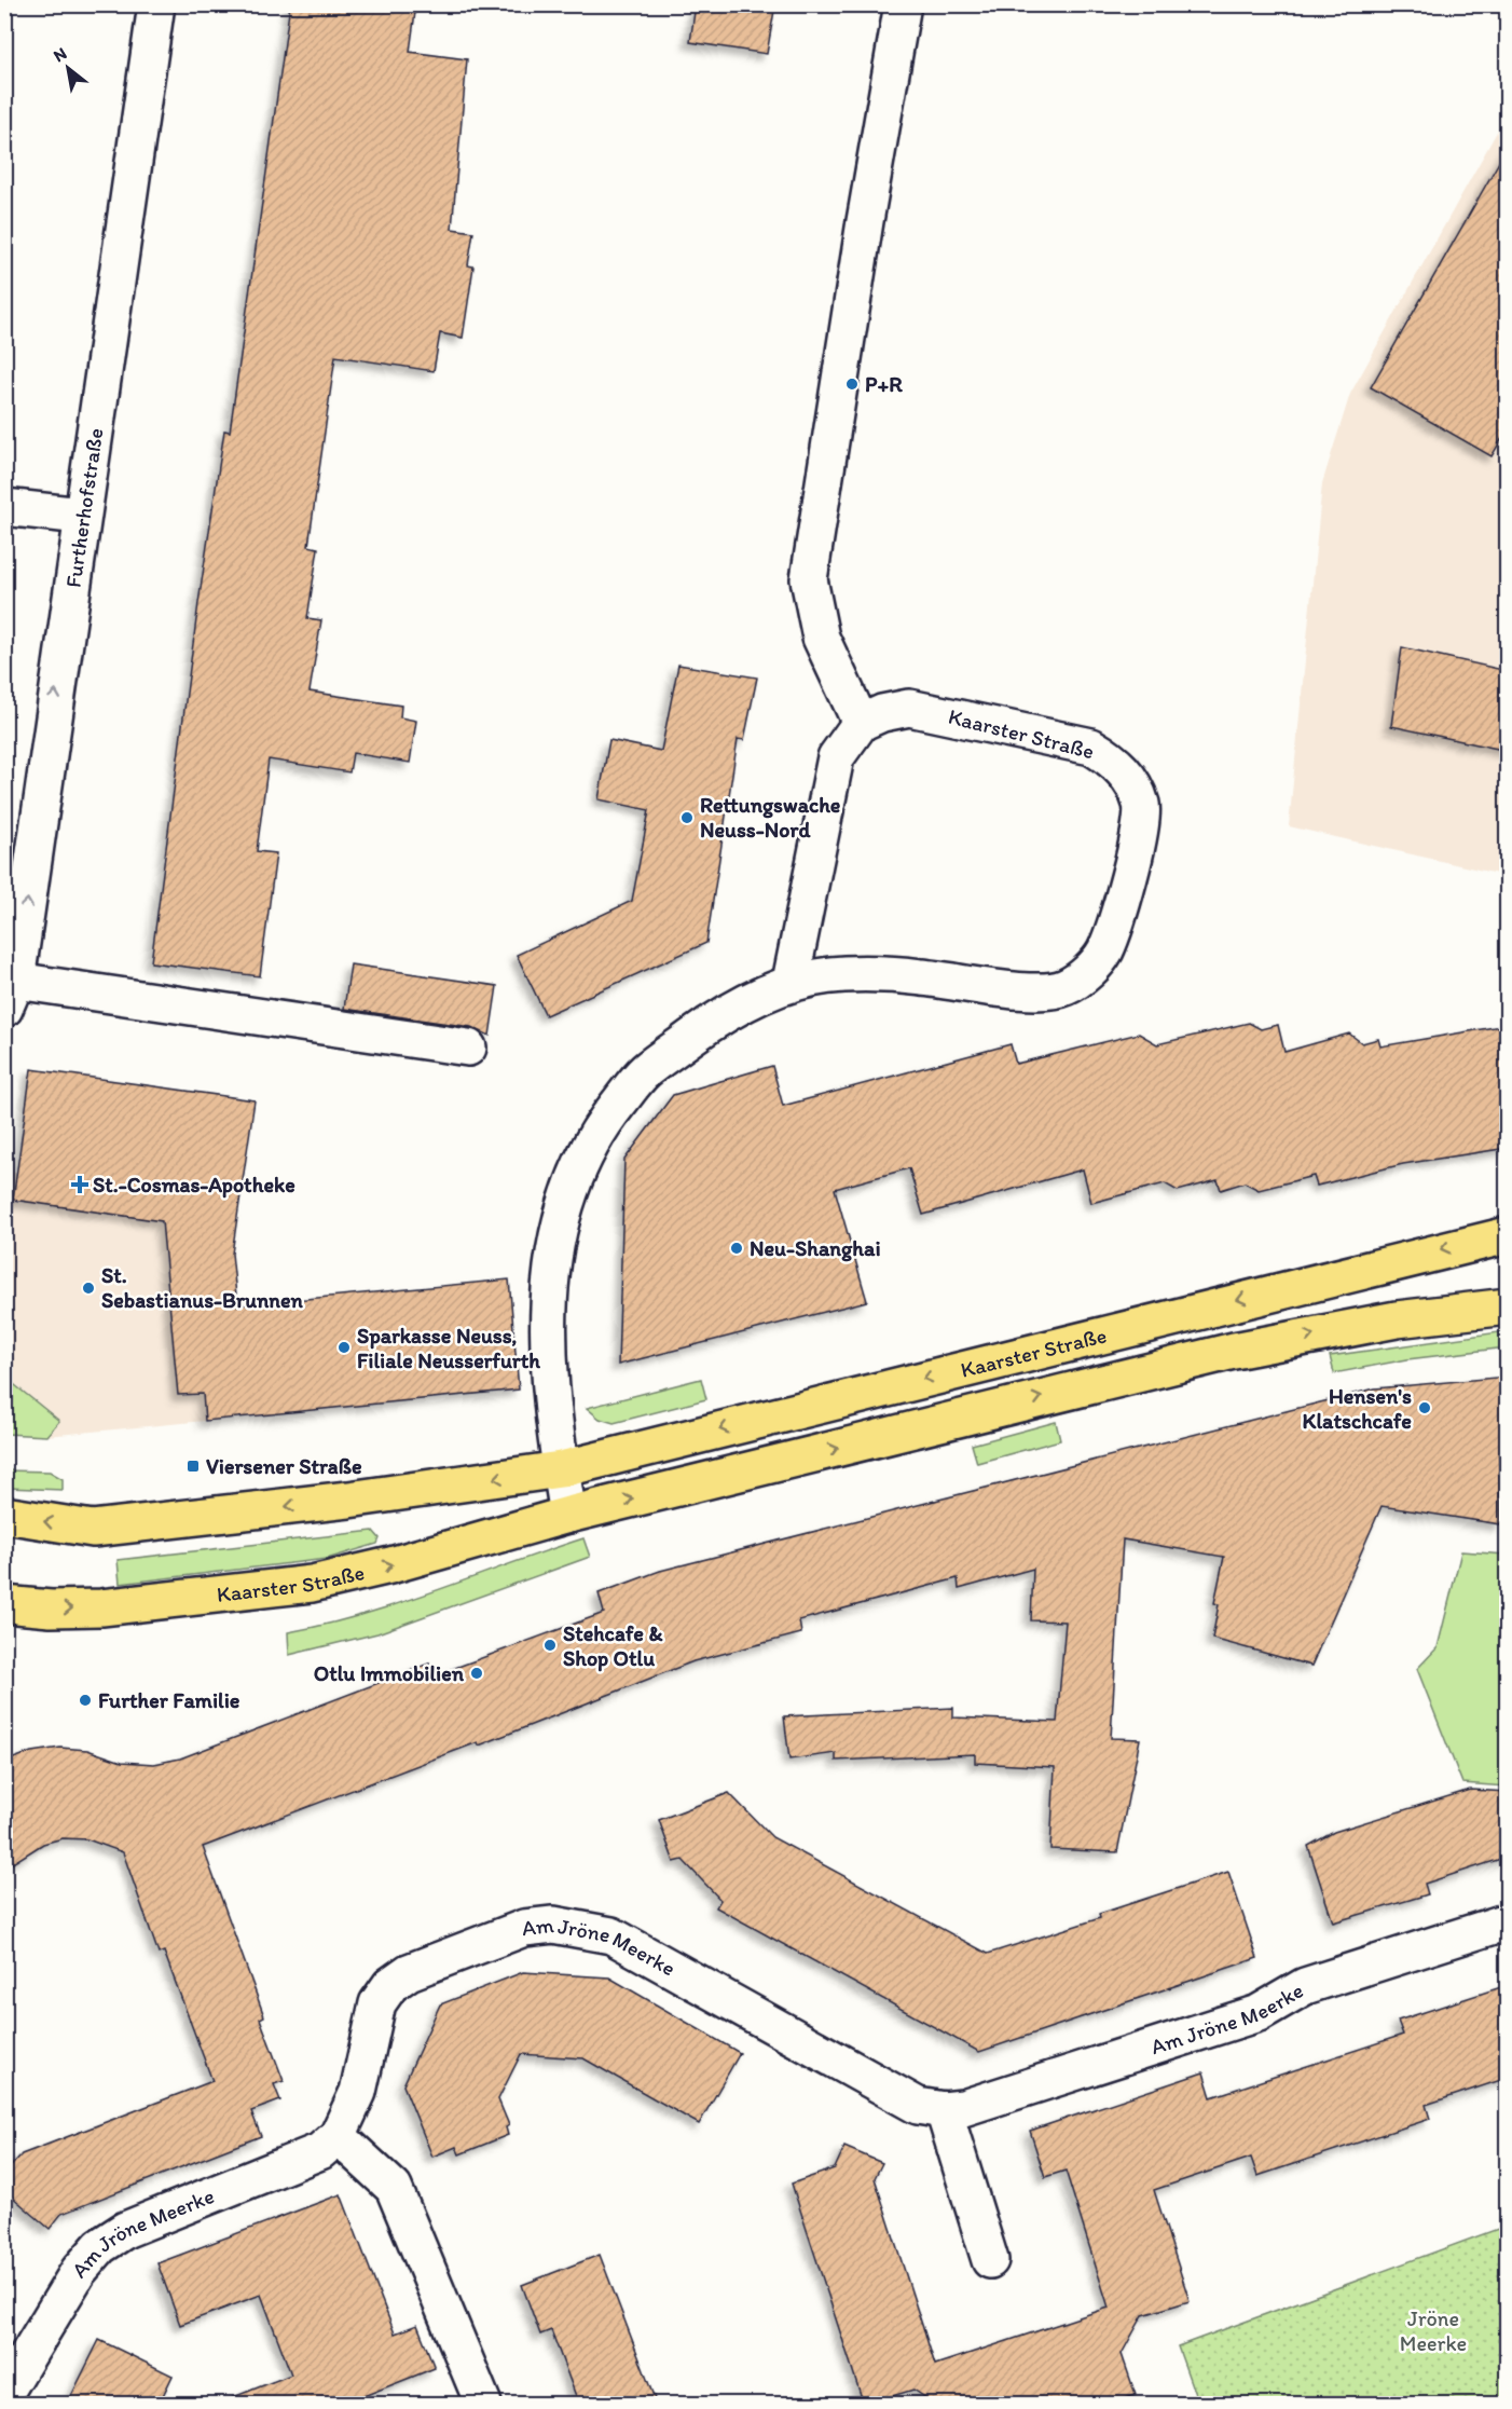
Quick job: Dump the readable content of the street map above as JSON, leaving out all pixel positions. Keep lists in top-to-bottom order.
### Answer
{
  "streets": {
    "main road": ["Kaarster Straße"],
    "street": ["Furtherhofstraße", "Am Jröne Meerke"]
  },
  "one_way": ["Furtherhofstraße"],
  "parks": ["Jröne Meerke"],
  "places": {
    "other": [
      "P+R",
      "Rettungswache Neuss-Nord",
      "Neu-Shanghai",
      "St. Sebastianus-Brunnen",
      "Sparkasse Neuss, Filiale Neusserfurth",
      "Hensen's Klatschcafe",
      "Stehcafe & Shop Otlu",
      "Otlu Immobilien",
      "Further Familie"
    ],
    "health": ["St.-Cosmas-Apotheke"],
    "transit": ["Viersener Straße"]
  },
  "north": "top left"
}
